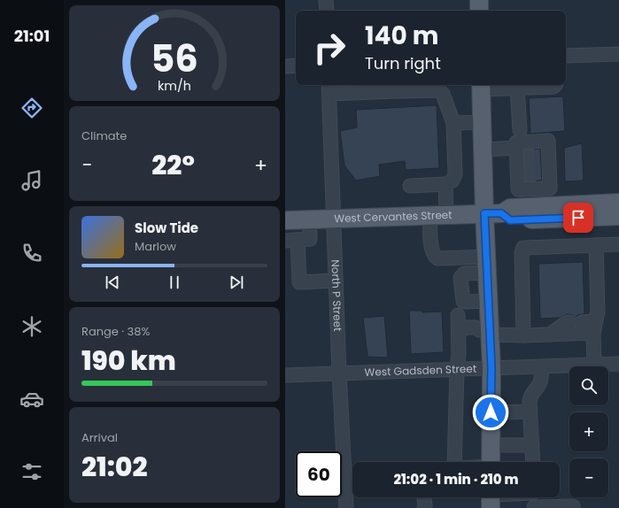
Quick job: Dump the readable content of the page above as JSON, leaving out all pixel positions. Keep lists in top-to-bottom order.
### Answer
{
  "streets": {
    "main road": ["West Cervantes Street"],
    "street": ["North P Street", "West Gadsden Street"]
  },
  "crossings": [
    ["West Cervantes Street", "North P Street"],
    ["North P Street", "West Gadsden Street"]
  ],
  "page": {
    "tabs": "21:01",
    "turn": ["140 m", "Turn right"],
    "tile": [
      "Climate",
      ["Range · 38%", "190 km"],
      ["Arrival", "21:02"]
    ],
    "heat": ["−", "22°", "+"],
    "song": ["Slow Tide", "Marlow"],
    "map_buttons": ["+", "−"],
    "limit": "60",
    "trip": "21:02 · 1 min · 210 m",
    "gauge": ["56", "km/h"]
  }
}
